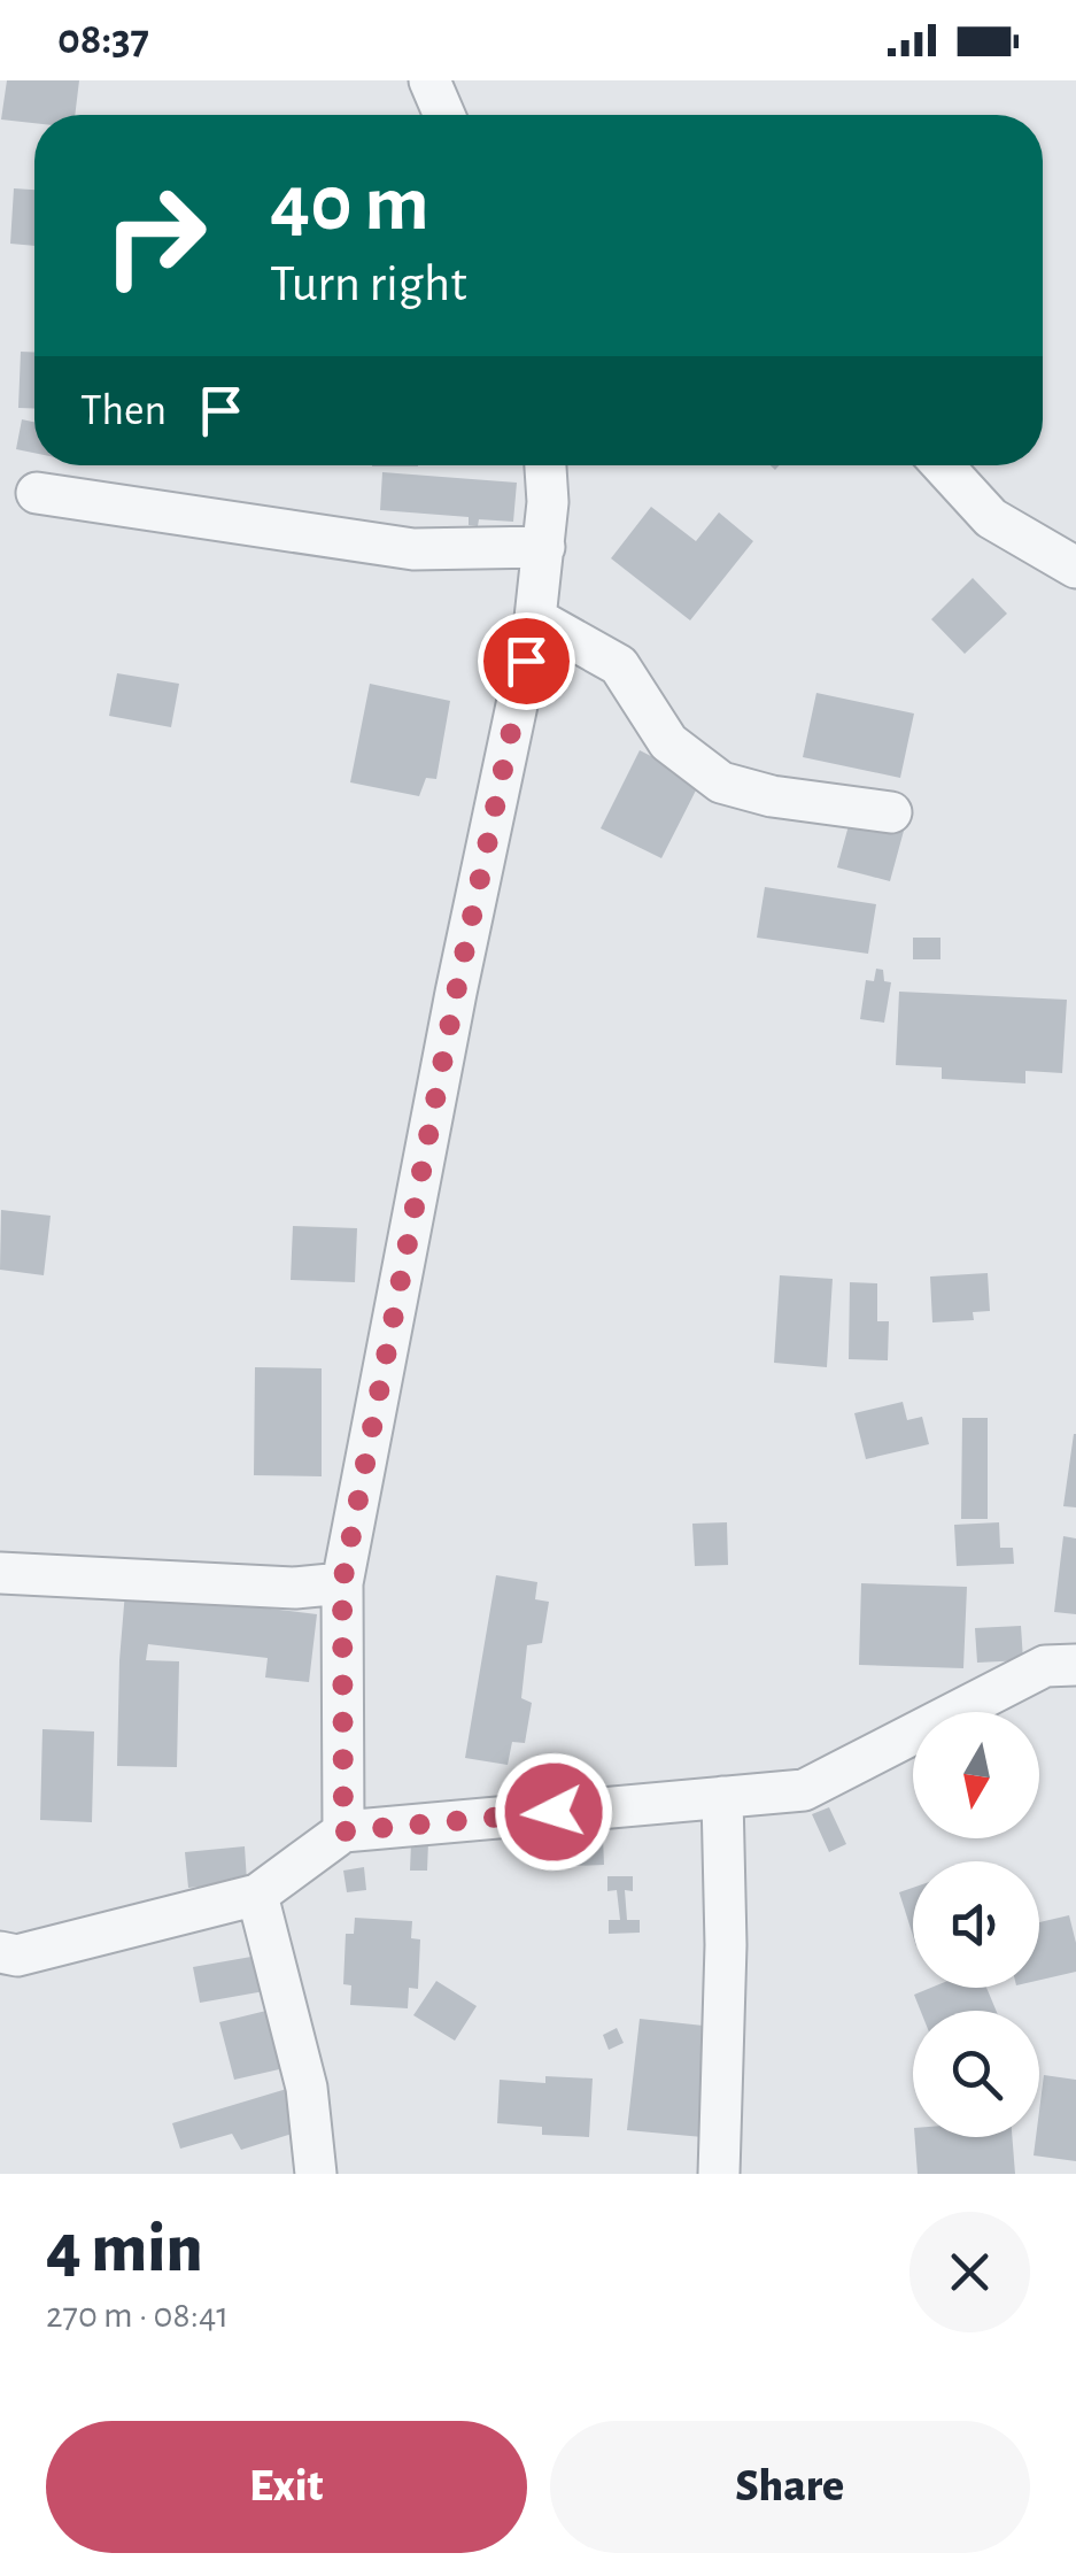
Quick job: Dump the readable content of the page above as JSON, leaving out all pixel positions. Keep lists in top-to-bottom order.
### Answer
{
  "north": "bottom",
  "page": {
    "status": "08:37",
    "turn": ["40 m", "Turn right"],
    "then": "Then",
    "heading": ["4 min", "270 m · 08:41"],
    "buttons": ["Exit", "Share"]
  }
}
